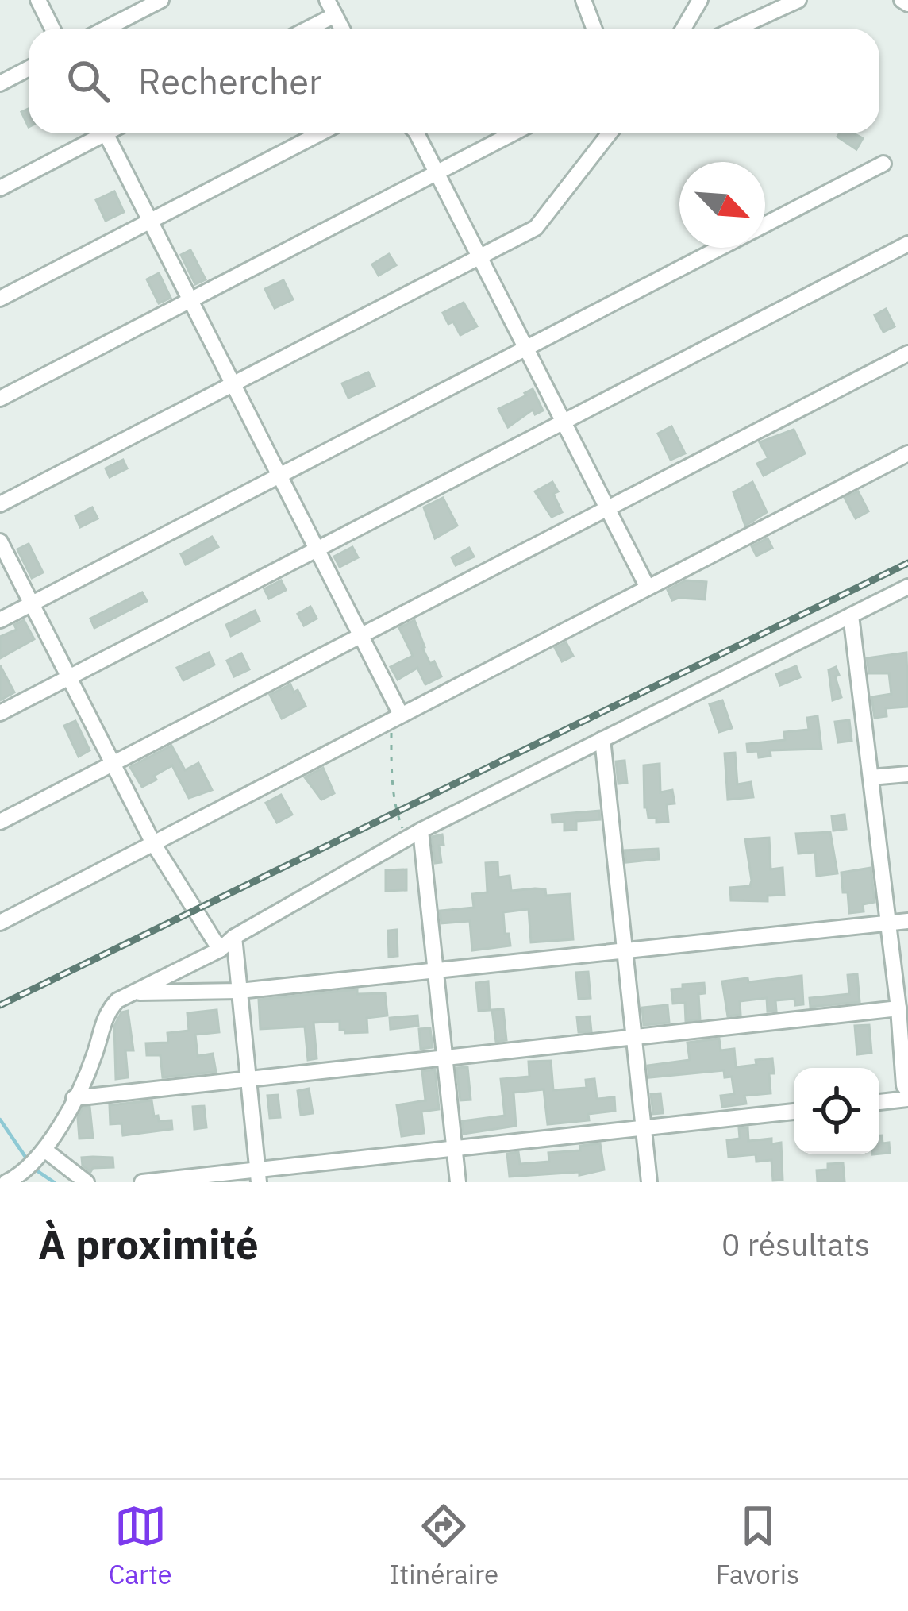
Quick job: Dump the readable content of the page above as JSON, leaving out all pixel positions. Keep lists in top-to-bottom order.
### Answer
{
  "north": "bottom right",
  "page": {
    "search": "Rechercher",
    "heading": ["À proximité", "0 résultats"],
    "nav": ["Carte", "Itinéraire", "Favoris"]
  }
}
